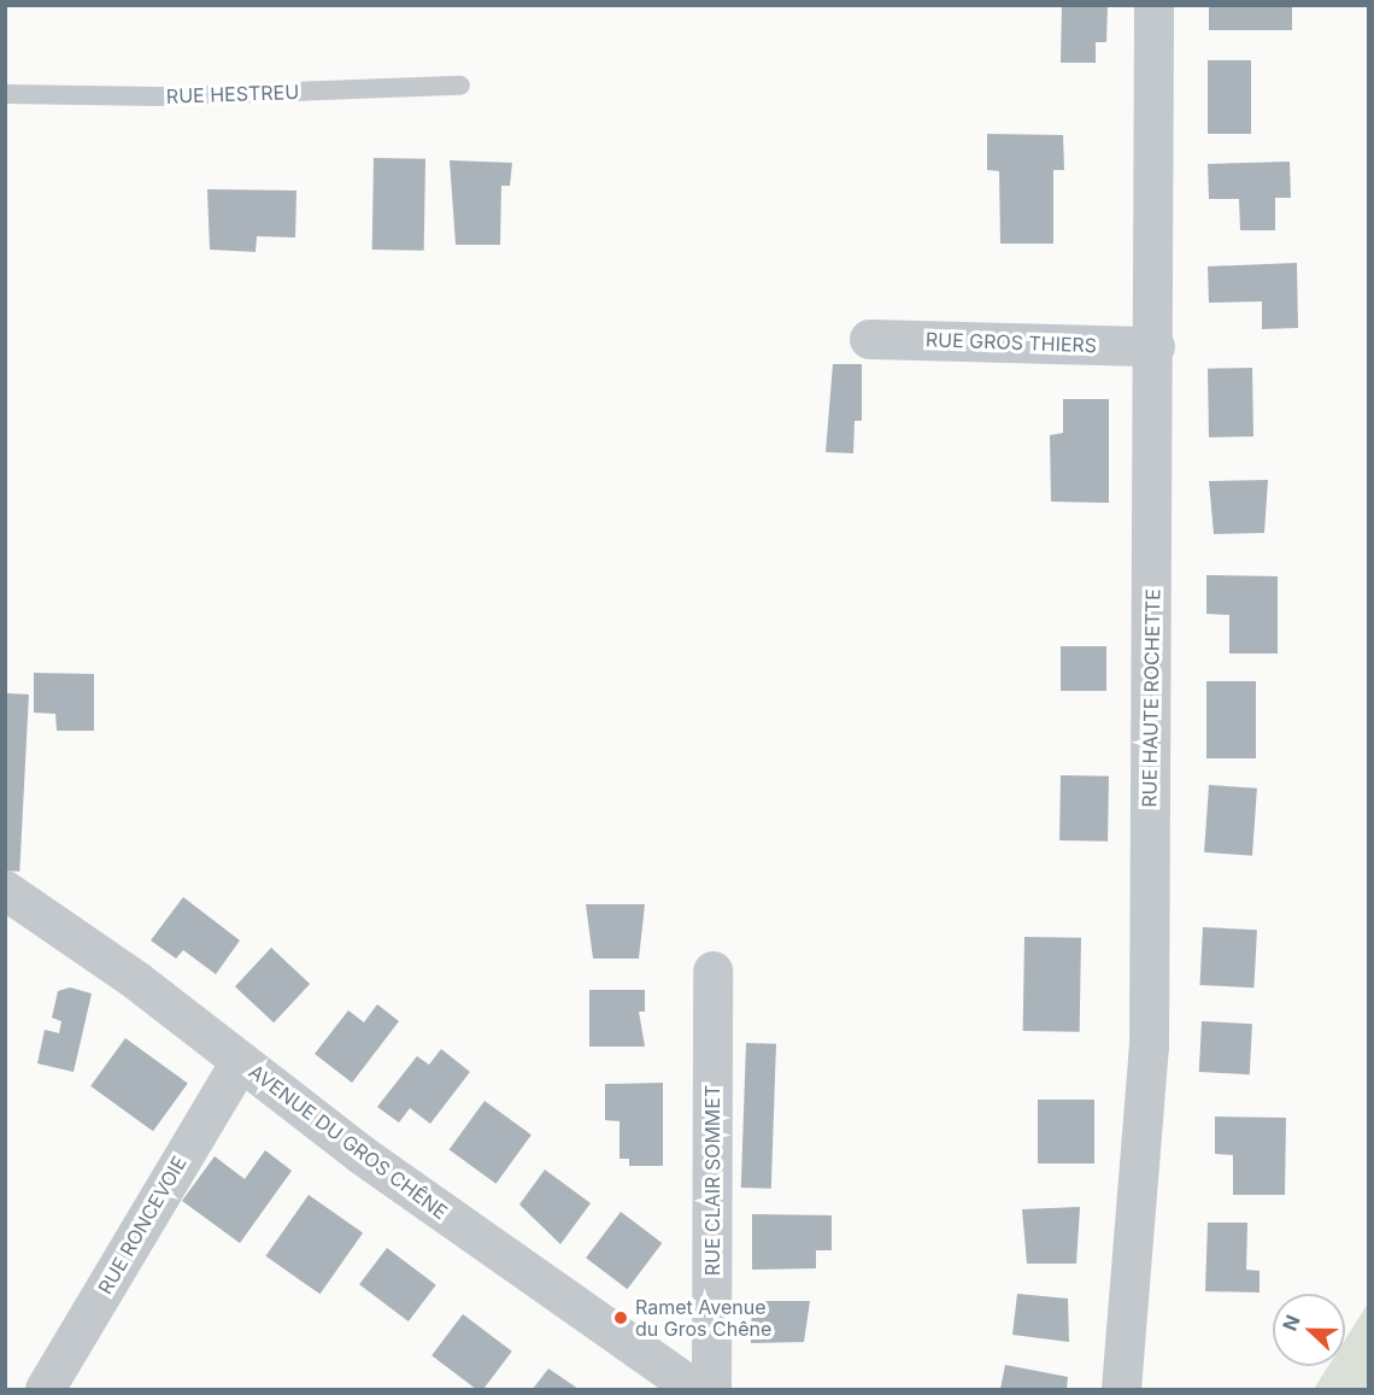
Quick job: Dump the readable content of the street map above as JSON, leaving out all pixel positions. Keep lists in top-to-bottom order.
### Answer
{
  "streets": {
    "street": [
      "RUE GROS THIERS",
      "RUE HAUTE ROCHETTE",
      "AVENUE DU GROS CHÊNE",
      "RUE CLAIR SOMMET",
      "RUE RONCEVOIE"
    ],
    "lane": ["RUE HESTREU"]
  },
  "crossings": [
    ["RUE GROS THIERS", "RUE HAUTE ROCHETTE"],
    ["AVENUE DU GROS CHÊNE", "RUE RONCEVOIE"]
  ],
  "places": ["Ramet Avenue du Gros Chêne"],
  "north": "left"
}
